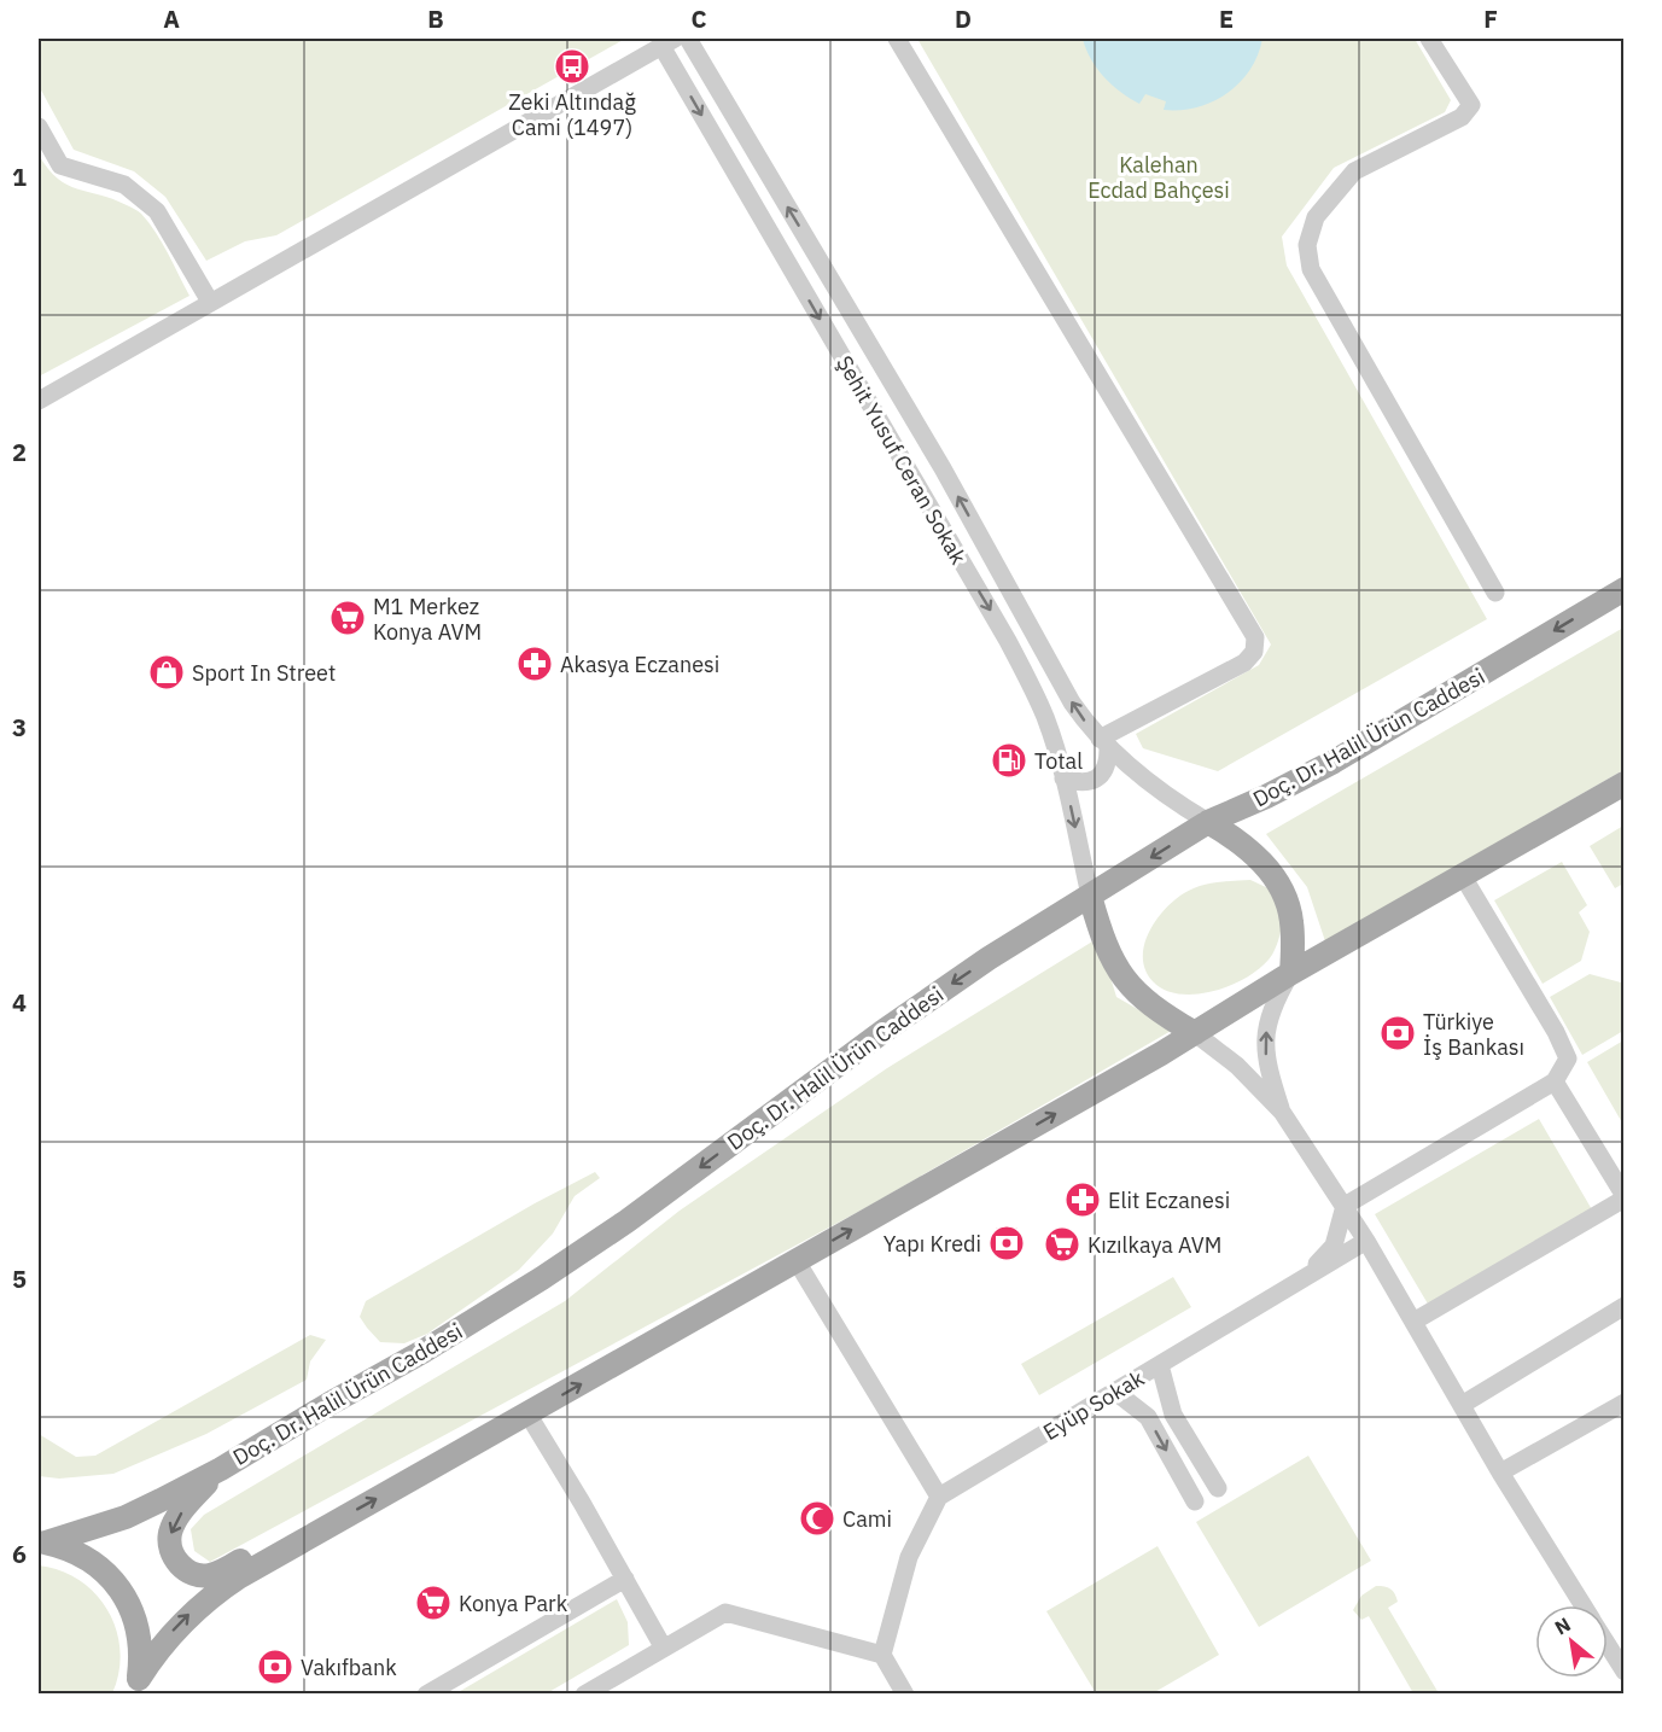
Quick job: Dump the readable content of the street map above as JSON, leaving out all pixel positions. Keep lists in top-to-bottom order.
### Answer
{
  "streets": {
    "main road": ["Doç. Dr. Halil Ürün Caddesi"],
    "street": ["Şehit Yusuf Ceran Sokak", "Eyüp Sokak"]
  },
  "crossings": [
    ["Şehit Yusuf Ceran Sokak", "Doç. Dr. Halil Ürün Caddesi"]
  ],
  "parks": ["Kalehan Ecdad Bahçesi"],
  "places": {
    "bus stop": ["Zeki Altındağ Cami (1497)"],
    "supermarket": ["M1 Merkez Konya AVM", "Kızılkaya AVM", "Konya Park"],
    "pharmacy": ["Akasya Eczanesi", "Elit Eczanesi"],
    "shop": ["Sport In Street"],
    "fuel station": ["Total"],
    "bank": ["Türkiye İş Bankası", "Yapı Kredi", "Vakıfbank"],
    "mosque": ["Cami"]
  },
  "north": "top left",
  "grid": {
    "columns": [
      "A",
      "B",
      "C",
      "D",
      "E",
      "F"
    ],
    "rows": [
      "1",
      "2",
      "3",
      "4",
      "5",
      "6"
    ]
  }
}
